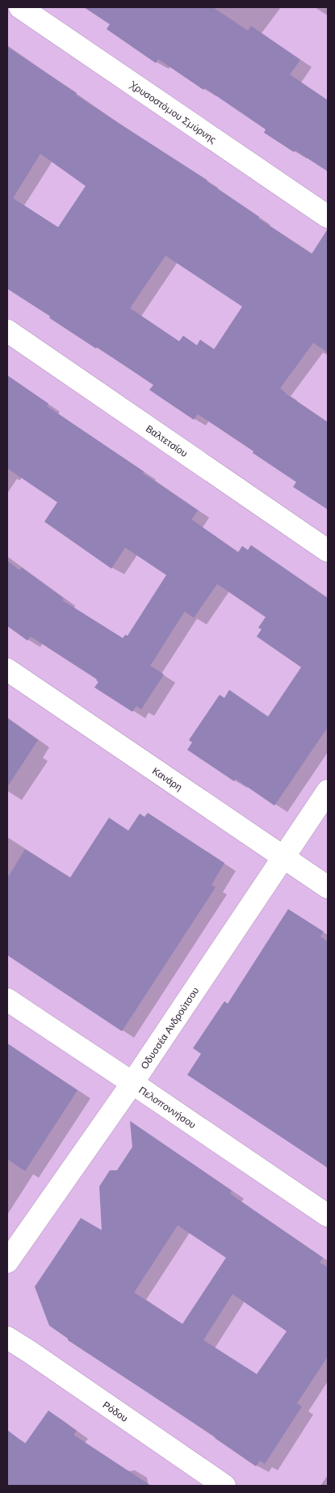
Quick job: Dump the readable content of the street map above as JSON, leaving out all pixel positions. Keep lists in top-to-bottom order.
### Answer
{
  "streets": {
    "street": [
      "Χρυσοστόμου Σμύρνης",
      "Βαλτετσίου",
      "Κανάρη",
      "Οδυσσέα Ανδρούτσου",
      "Πελοποννήσου",
      "Ρόδου"
    ]
  },
  "crossings": [
    ["Κανάρη", "Οδυσσέα Ανδρούτσου"],
    ["Οδυσσέα Ανδρούτσου", "Πελοποννήσου"]
  ]
}
